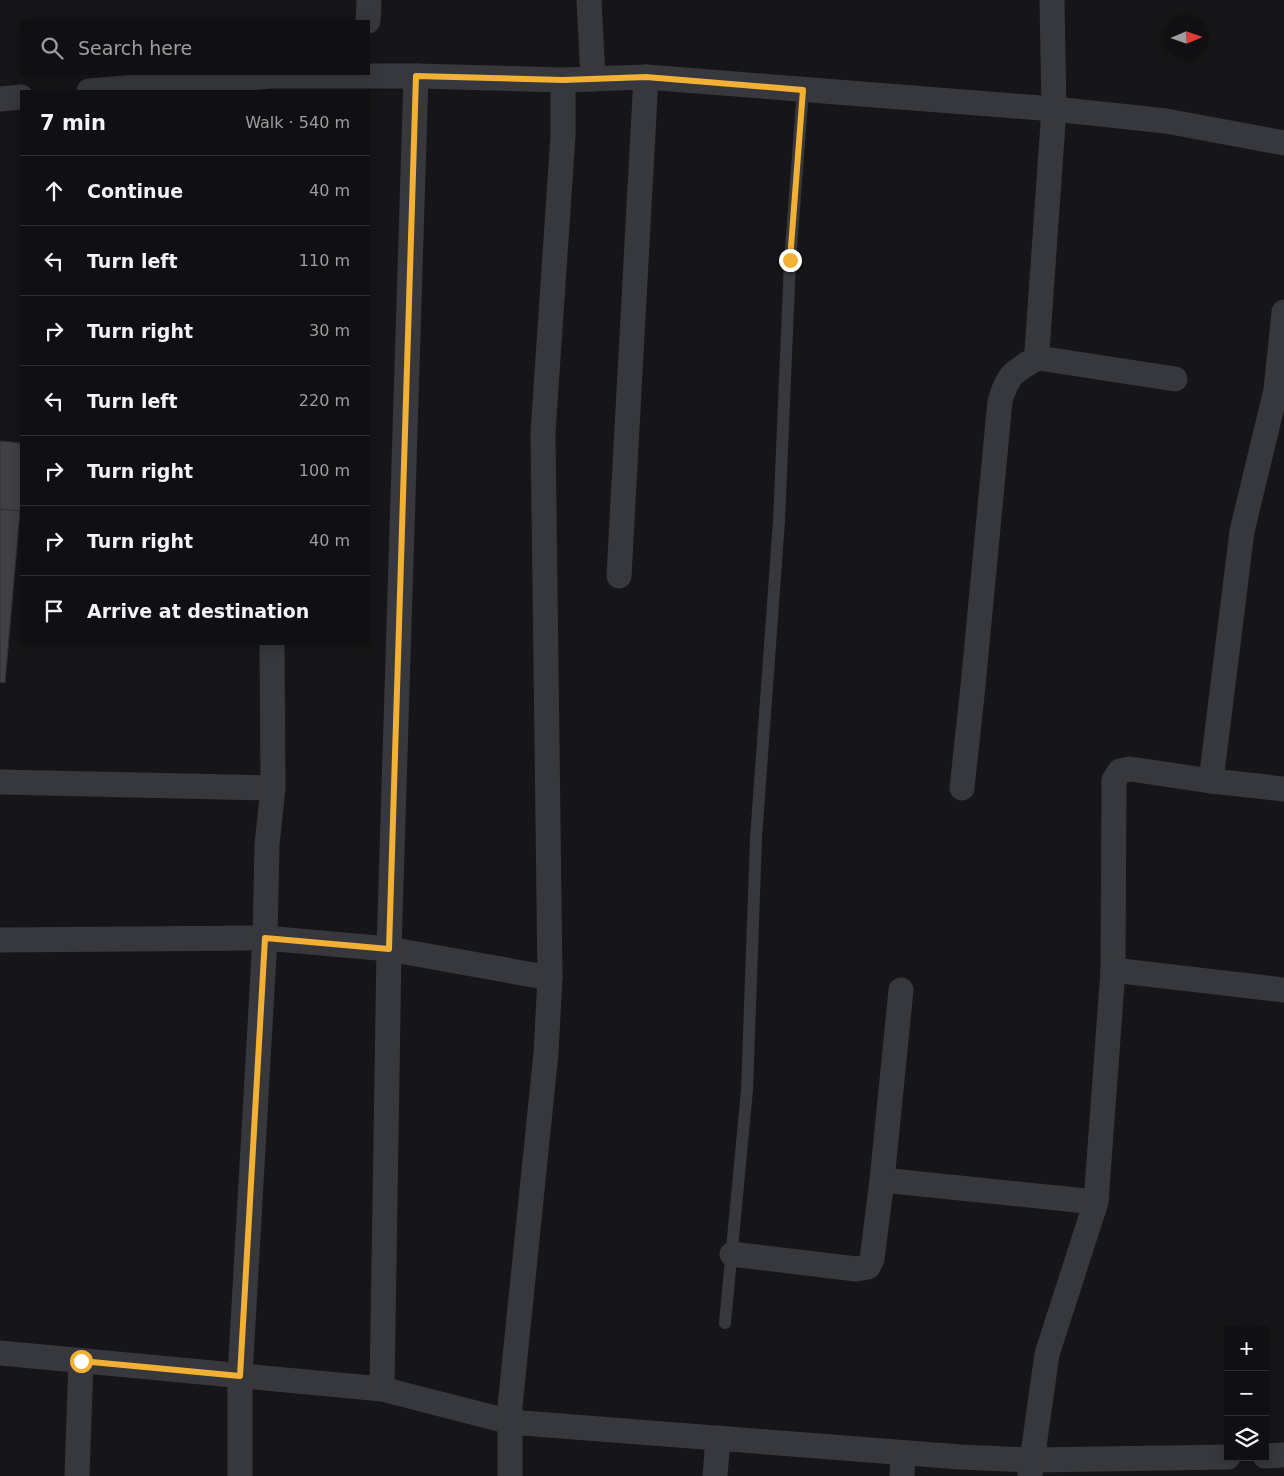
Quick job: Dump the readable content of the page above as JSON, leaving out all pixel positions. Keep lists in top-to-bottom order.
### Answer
{
  "north": "right",
  "page": {
    "search": "Search here",
    "heading": ["7 min", "Walk · 540 m"],
    "list": [
      ["Continue", "40 m"],
      ["Turn left", "110 m"],
      ["Turn right", "30 m"],
      ["Turn left", "220 m"],
      ["Turn right", "100 m"],
      ["Turn right", "40 m"],
      "Arrive at destination"
    ],
    "map_buttons": ["+", "−"]
  }
}
